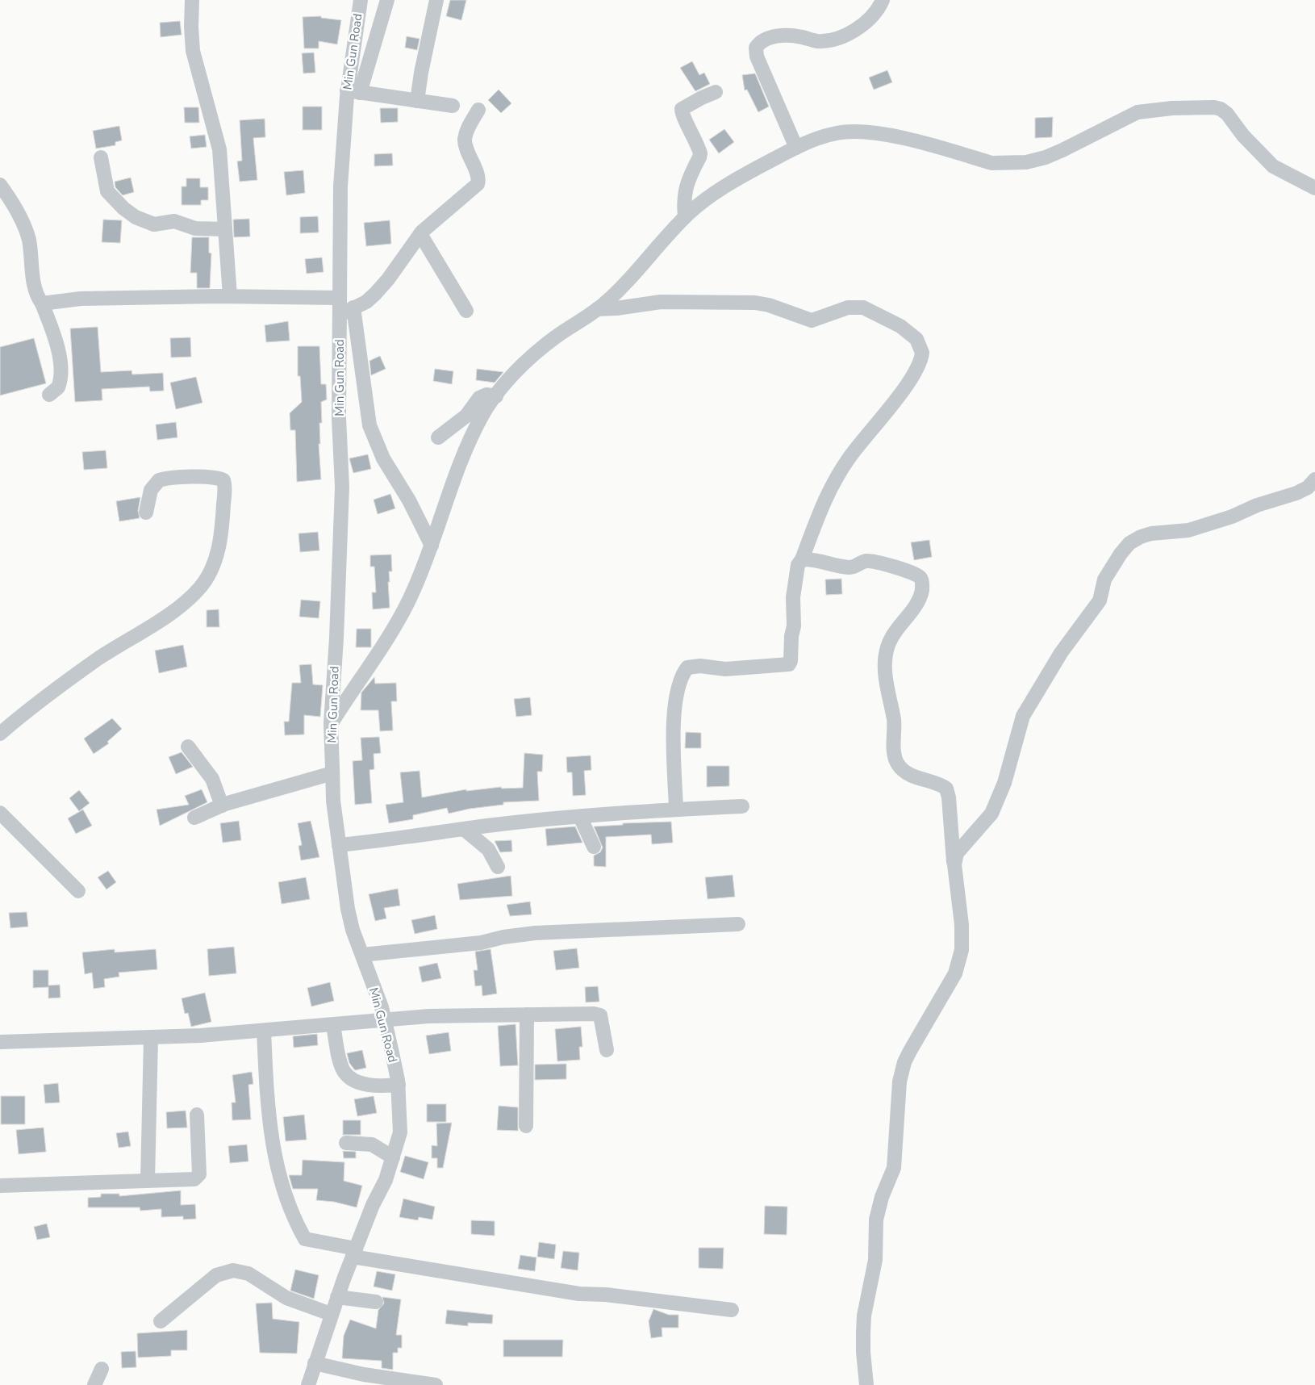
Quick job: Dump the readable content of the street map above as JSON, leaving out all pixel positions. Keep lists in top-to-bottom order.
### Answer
{
  "streets": {
    "street": ["Min Gun Road"]
  }
}
